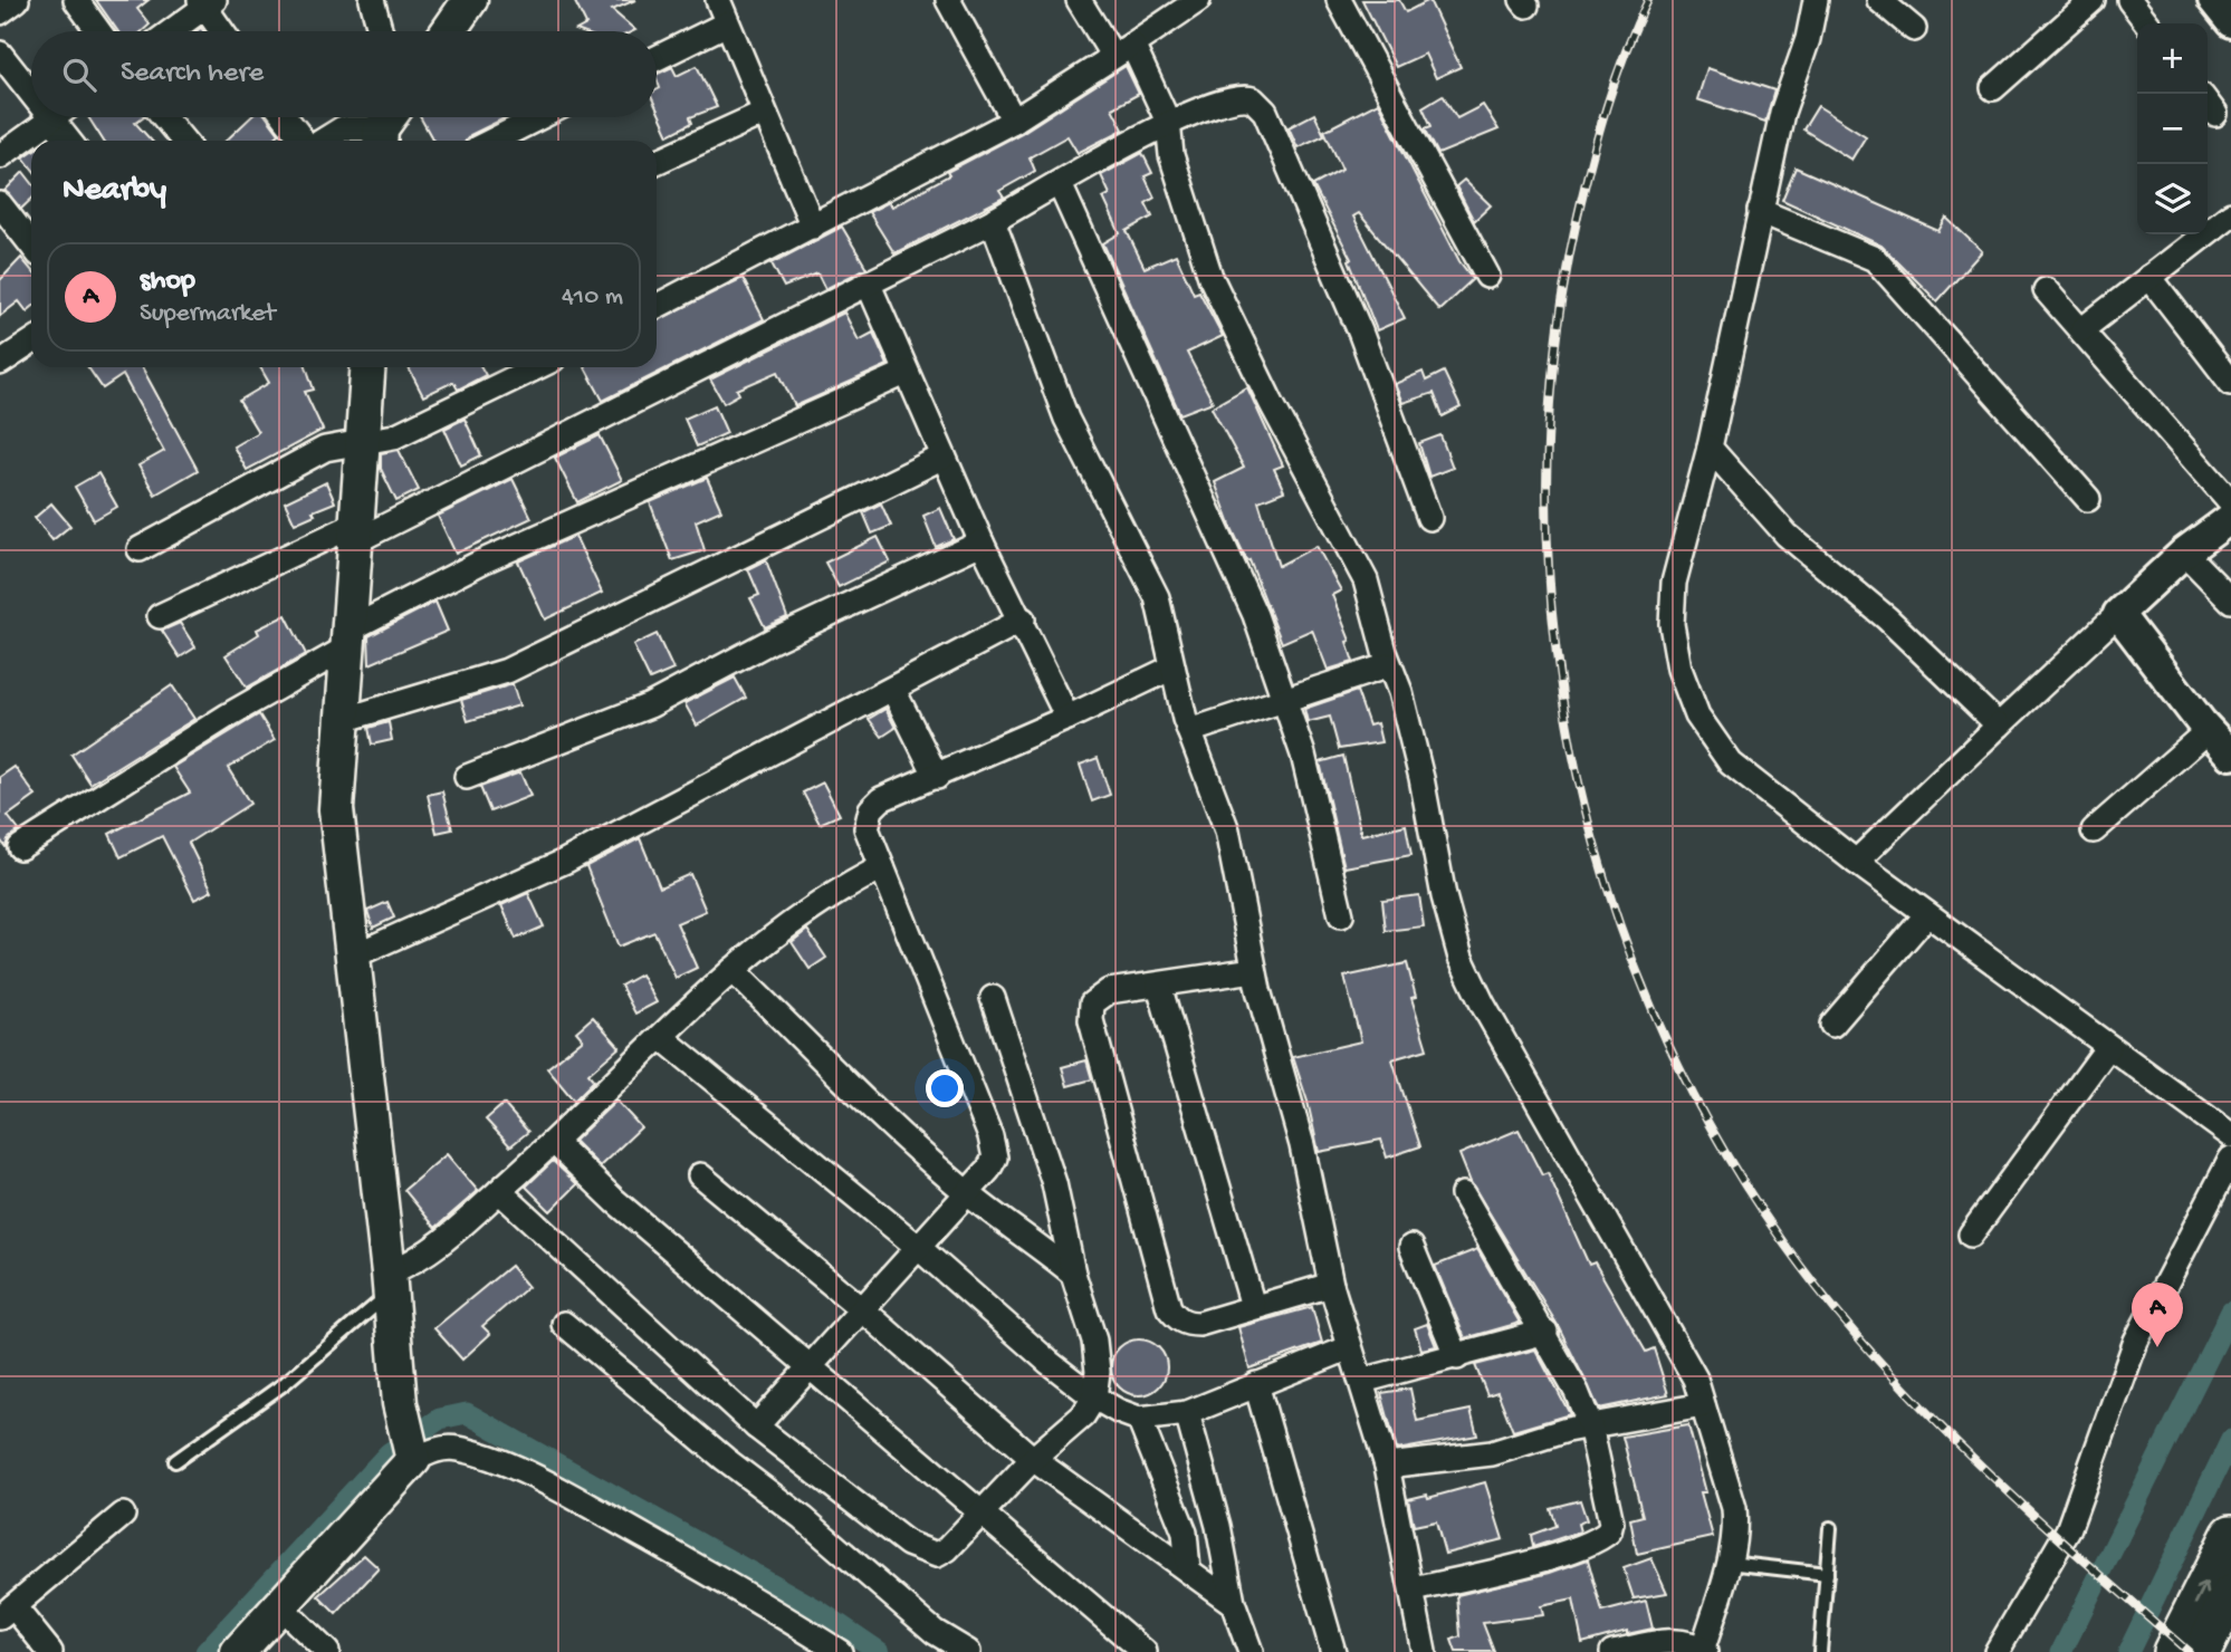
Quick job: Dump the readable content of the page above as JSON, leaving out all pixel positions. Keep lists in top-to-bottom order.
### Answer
{
  "page": {
    "map_buttons": ["+", "−"],
    "search": "Search here",
    "heading": "Nearby",
    "list": [
      {
        "mark": "A",
        "name": "shop",
        "note": "Supermarket",
        "value": "410 m"
      }
    ],
    "pins": "A"
  }
}
